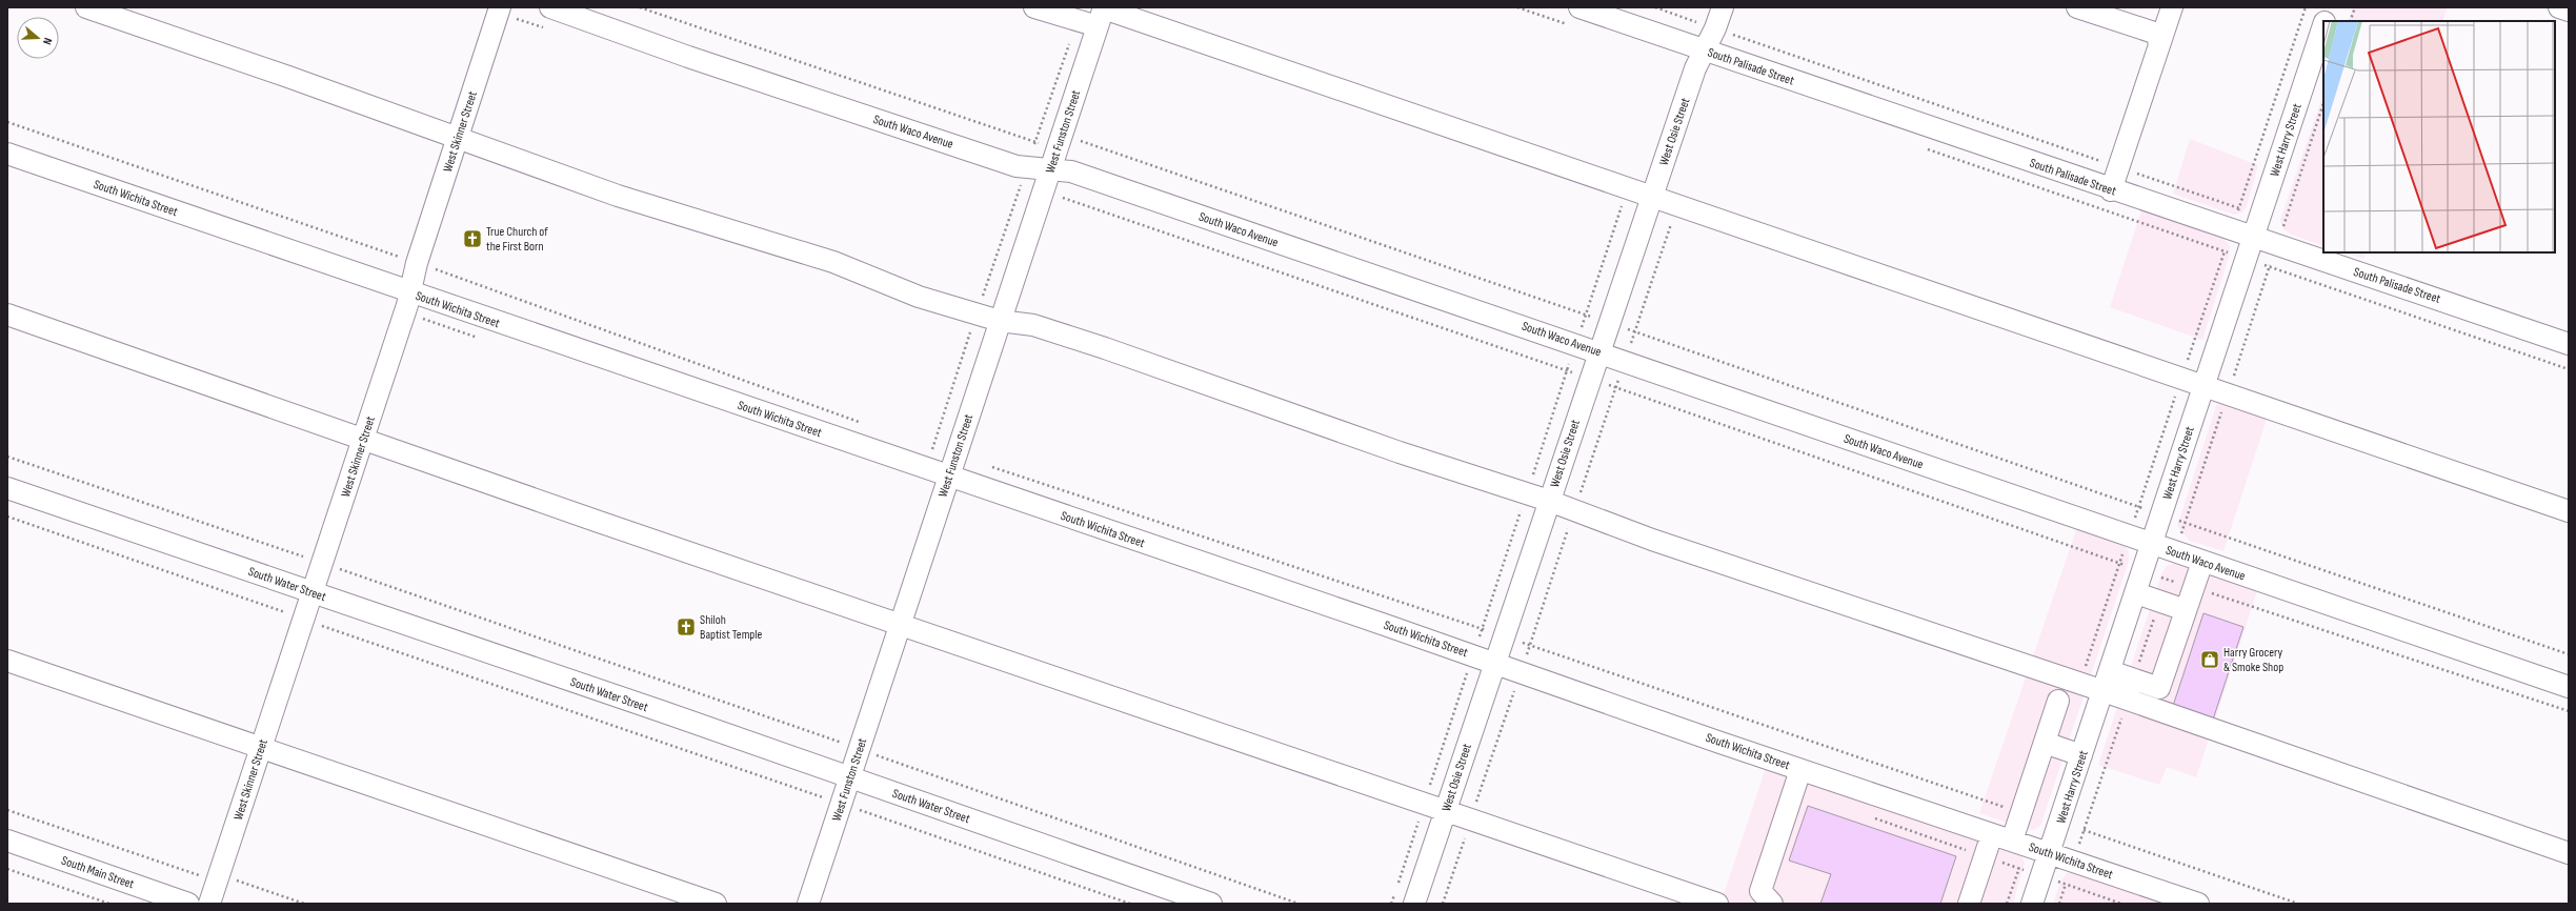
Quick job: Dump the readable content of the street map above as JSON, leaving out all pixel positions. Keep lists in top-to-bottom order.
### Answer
{
  "streets": {
    "street": [
      "South Palisade Street",
      "West Skinner Street",
      "South Waco Avenue",
      "West Funston Street",
      "West Osie Street",
      "West Harry Street",
      "South Wichita Street",
      "South Water Street",
      "South Main Street"
    ]
  },
  "crossings": [
    ["South Palisade Street", "West Osie Street"],
    ["South Palisade Street", "West Harry Street"],
    ["West Skinner Street", "South Wichita Street"],
    ["West Skinner Street", "South Water Street"],
    ["South Waco Avenue", "West Funston Street"],
    ["South Waco Avenue", "West Osie Street"],
    ["South Waco Avenue", "West Harry Street"],
    ["West Funston Street", "South Wichita Street"],
    ["West Funston Street", "South Water Street"],
    ["West Osie Street", "South Wichita Street"],
    ["West Harry Street", "South Wichita Street"]
  ],
  "places": {
    "church": ["True Church of the First Born", "Shiloh Baptist Temple"],
    "shop": ["Harry Grocery & Smoke Shop"]
  },
  "north": "right"
}
